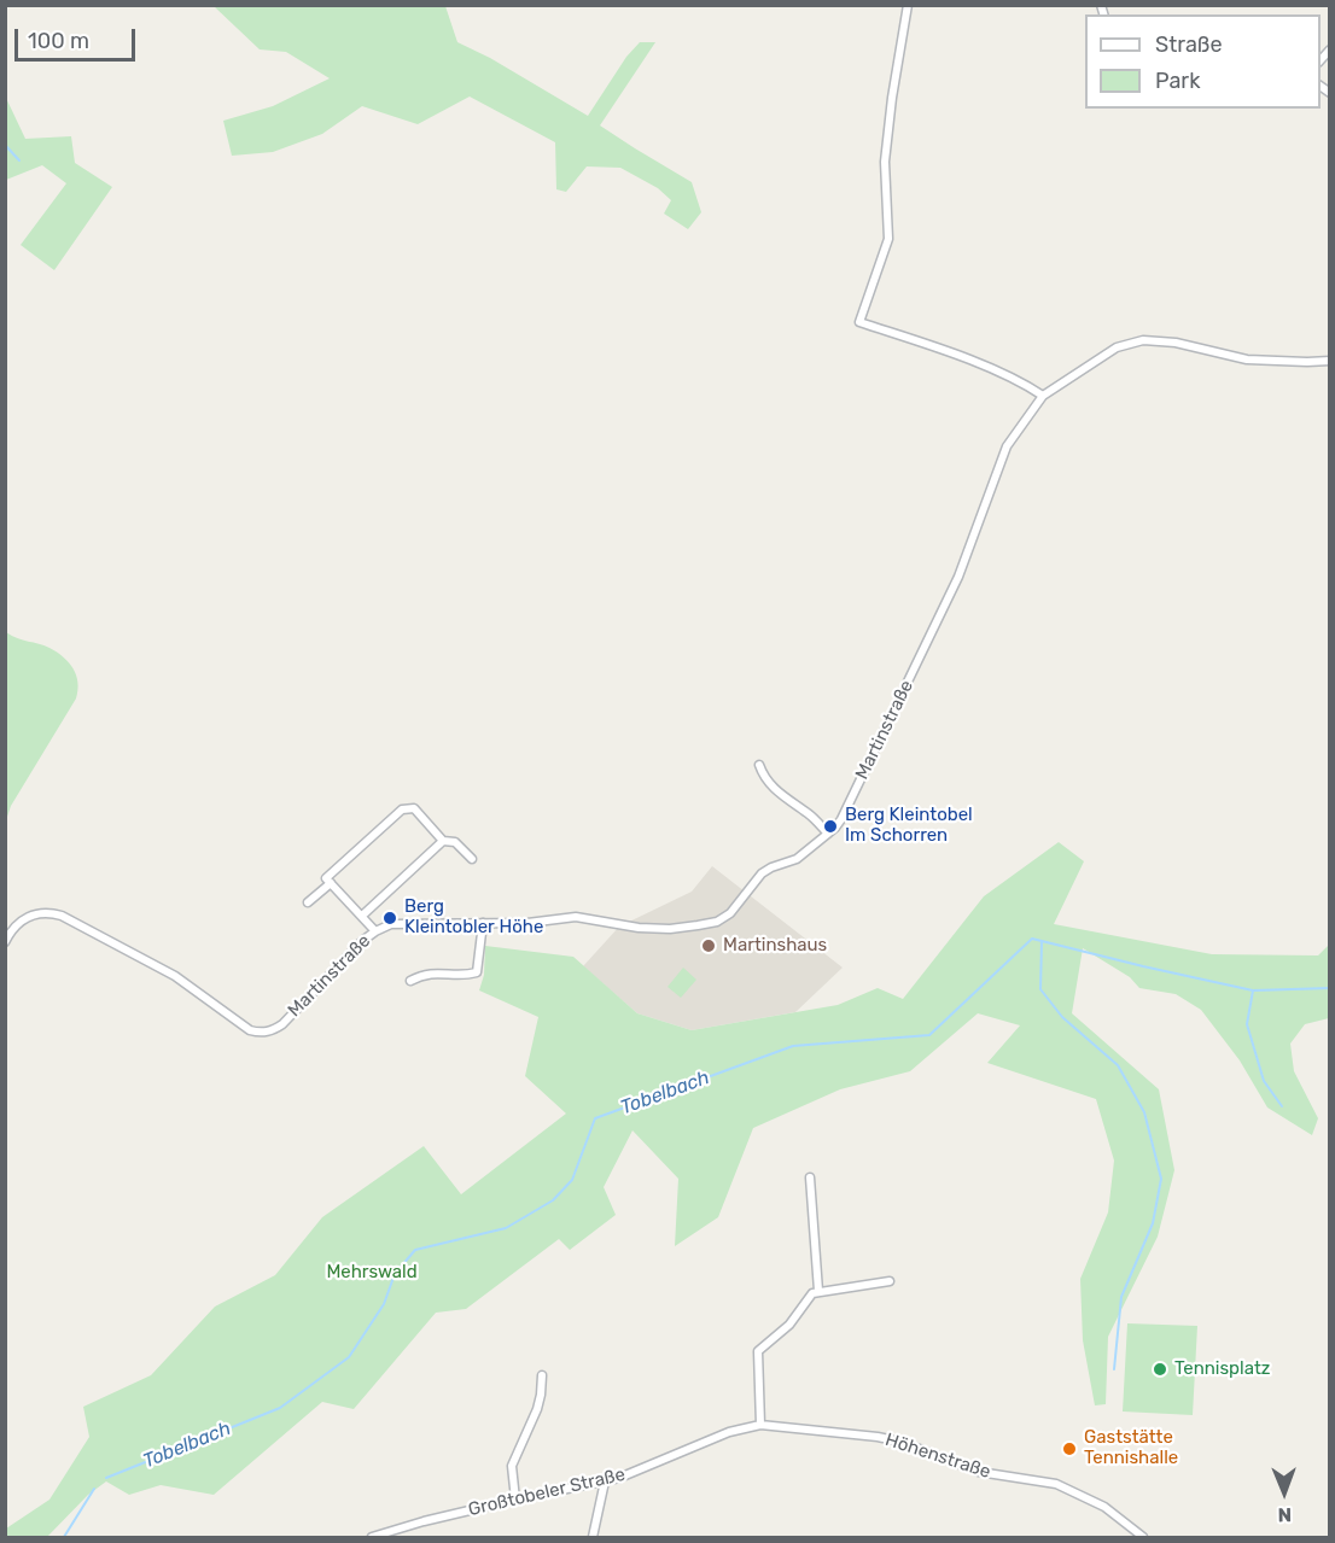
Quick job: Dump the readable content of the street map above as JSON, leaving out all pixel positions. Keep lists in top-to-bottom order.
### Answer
{
  "streets": {
    "street": ["Martinstraße", "Höhenstraße", "Großtobeler Straße"]
  },
  "crossings": [
    ["Höhenstraße", "Großtobeler Straße"]
  ],
  "water": ["Tobelbach"],
  "parks": ["Mehrswald"],
  "places": [
    "Berg Kleintobel Im Schorren",
    "Berg Kleintobler Höhe",
    "Martinshaus",
    "Tennisplatz",
    "Gaststätte Tennishalle"
  ],
  "legend": ["Straße", "Park"],
  "scale_bar": "100 m",
  "north": "bottom"
}
